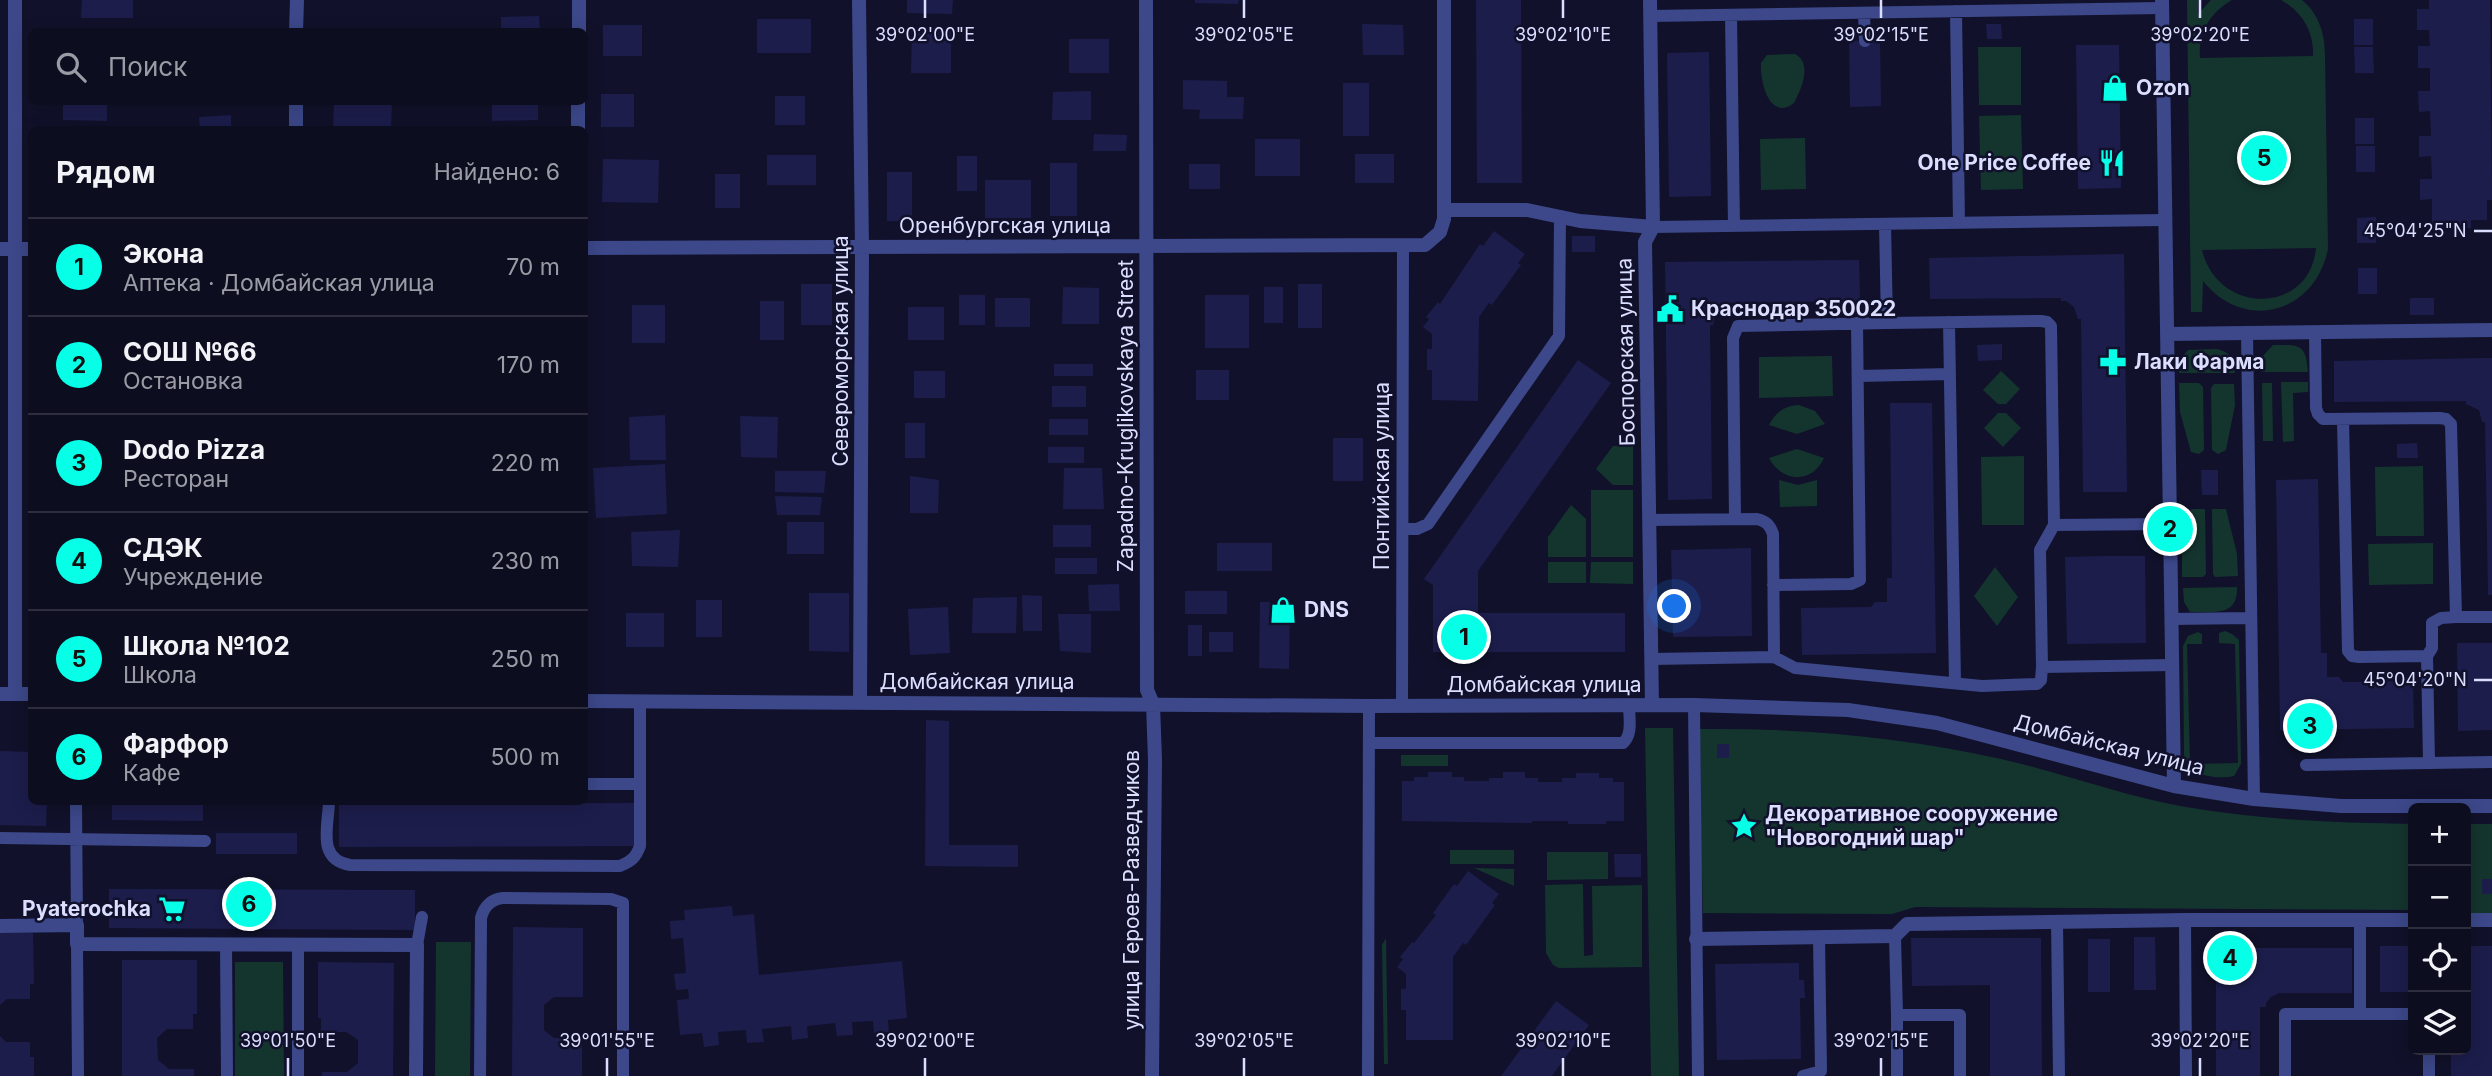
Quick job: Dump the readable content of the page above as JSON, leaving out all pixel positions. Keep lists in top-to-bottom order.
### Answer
{
  "streets": {
    "street": [
      "Оренбургская улица",
      "Североморская улица",
      "Боспорская улица",
      "Zapadno-Kruglikovskaya Street",
      "Домбайская улица",
      "улица Героев-Разведчиков"
    ],
    "lane": ["Понтийская улица"]
  },
  "crossings": [
    ["Оренбургская улица", "Североморская улица"],
    ["Оренбургская улица", "Zapadno-Kruglikovskaya Street"],
    ["Оренбургская улица", "Понтийская улица"],
    ["Североморская улица", "Домбайская улица"],
    ["Боспорская улица", "Домбайская улица"],
    ["Zapadno-Kruglikovskaya Street", "Домбайская улица"],
    ["Zapadno-Kruglikovskaya Street", "улица Героев-Разведчиков"],
    ["Понтийская улица", "Домбайская улица"],
    ["Домбайская улица", "улица Героев-Разведчиков"]
  ],
  "places": {
    "shop": ["Ozon", "DNS"],
    "restaurant": ["One Price Coffee"],
    "public building": ["Краснодар 350022"],
    "pharmacy": ["Лаки Фарма"],
    "place": ["Декоративное сооружение \"Новогодний шар\""],
    "supermarket": ["Pyaterochka"]
  },
  "page": {
    "search": "Поиск",
    "heading": ["Рядом", "Найдено: 6"],
    "pins": [
      "5",
      "2",
      "1",
      "3",
      "6",
      "4"
    ],
    "list": [
      {
        "mark": "1",
        "name": "Экона",
        "note": "Аптека · Домбайская улица",
        "value": "70 m"
      },
      {
        "mark": "2",
        "name": "СОШ №66",
        "note": "Остановка",
        "value": "170 m"
      },
      {
        "mark": "3",
        "name": "Dodo Pizza",
        "note": "Ресторан",
        "value": "220 m"
      },
      {
        "mark": "4",
        "name": "СДЭК",
        "note": "Учреждение",
        "value": "230 m"
      },
      {
        "mark": "5",
        "name": "Школа №102",
        "note": "Школа",
        "value": "250 m"
      },
      {
        "mark": "6",
        "name": "Фарфор",
        "note": "Кафе",
        "value": "500 m"
      }
    ],
    "map_buttons": ["+", "−"]
  },
  "coordinates": [
    "39°02'00\"E",
    "39°02'05\"E",
    "39°02'10\"E",
    "39°02'15\"E",
    "39°02'20\"E",
    "45°04'25\"N",
    "45°04'20\"N",
    "39°01'50\"E",
    "39°01'55\"E"
  ]
}
